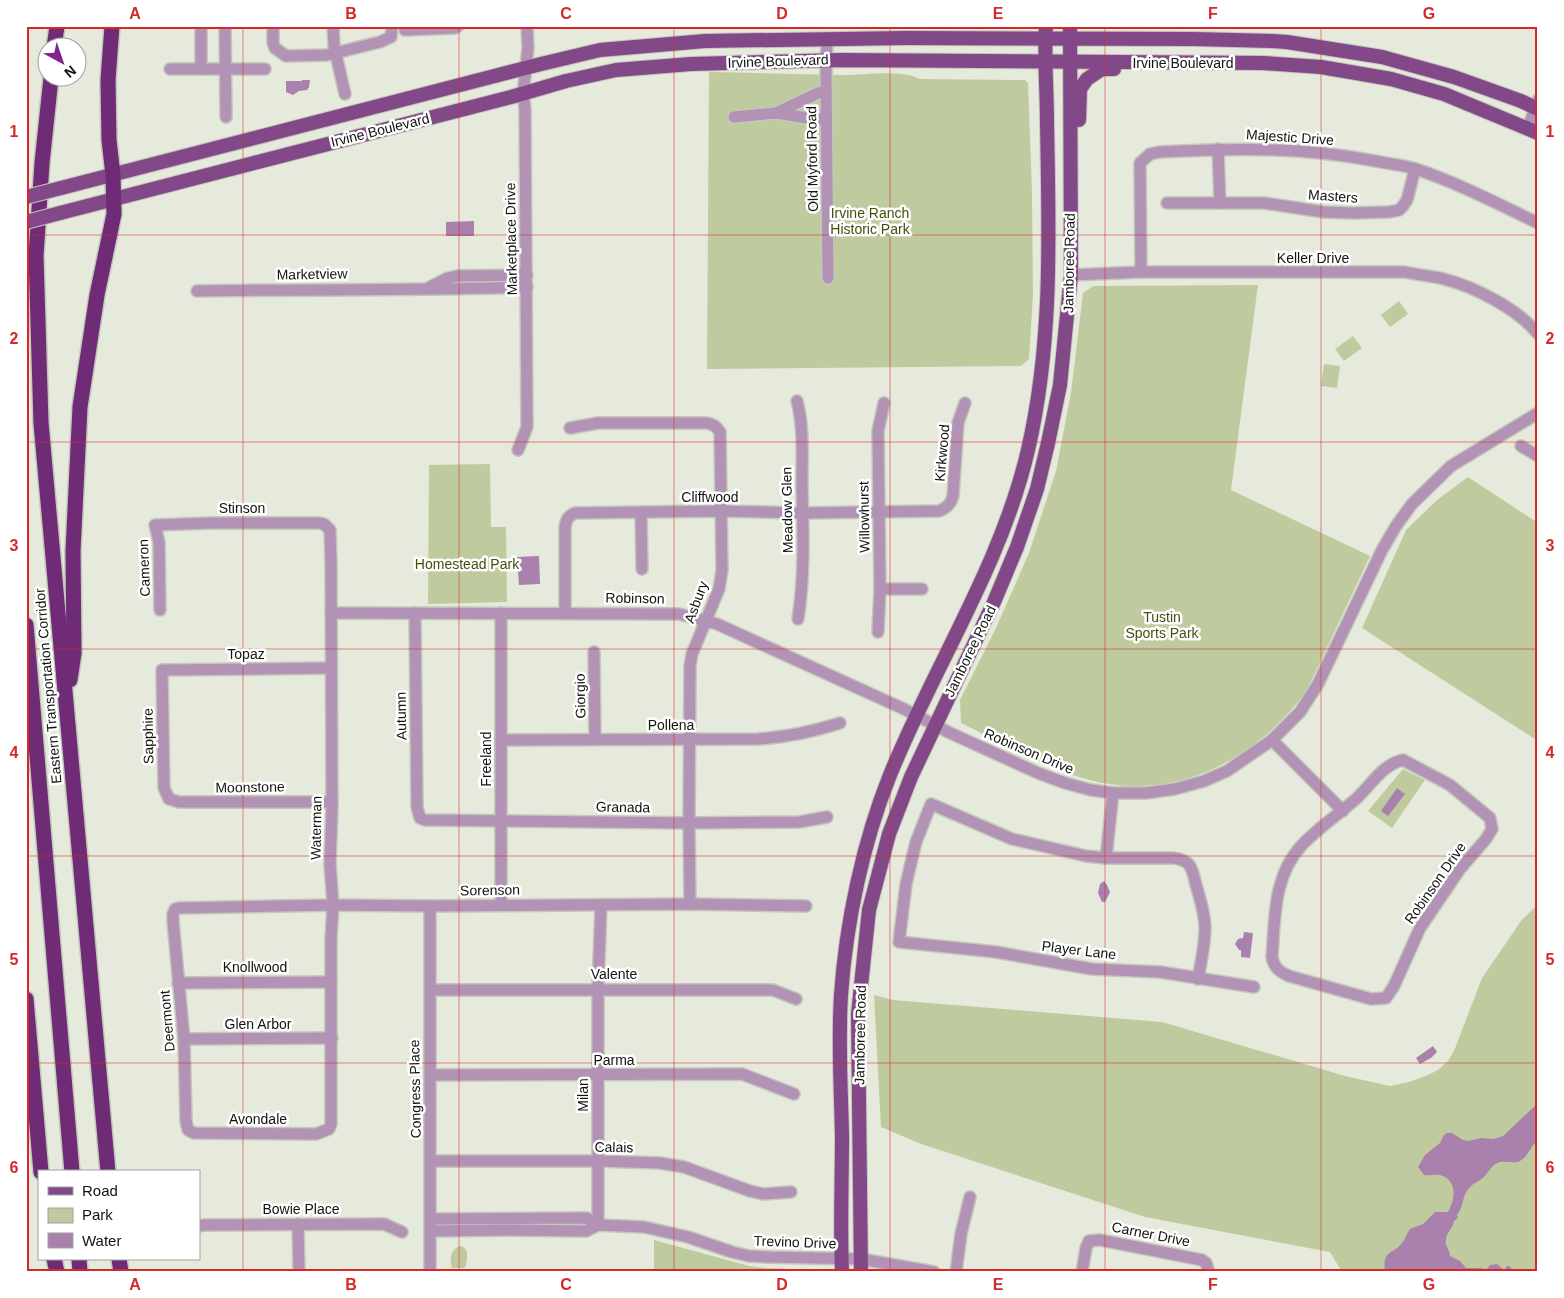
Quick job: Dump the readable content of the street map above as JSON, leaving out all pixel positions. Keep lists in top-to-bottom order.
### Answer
{
  "streets": {
    "highway": ["Eastern Transportation Corridor"],
    "main road": ["Irvine Boulevard", "Jamboree Road"],
    "street": [
      "Majestic Drive",
      "Old Myford Road",
      "Masters",
      "Marketplace Drive",
      "Keller Drive",
      "Marketview",
      "Kirkwood",
      "Cliffwood",
      "Stinson",
      "Meadow Glen",
      "Willowhurst",
      "Cameron",
      "Robinson",
      "Asbury",
      "Topaz",
      "Giorgio",
      "Autumn",
      "Pollena",
      "Sapphire",
      "Robinson Drive",
      "Freeland",
      "Moonstone",
      "Granada",
      "Waterman",
      "Sorenson",
      "Player Lane",
      "Knollwood",
      "Valente",
      "Deermont",
      "Glen Arbor",
      "Parma",
      "Congress Place",
      "Milan",
      "Avondale",
      "Calais",
      "Bowie Place",
      "Carner Drive",
      "Trevino Drive"
    ]
  },
  "crossings": [
    ["Irvine Boulevard", "Old Myford Road"],
    ["Irvine Boulevard", "Marketplace Drive"],
    ["Irvine Boulevard", "Jamboree Road"],
    ["Majestic Drive", "Masters"],
    ["Majestic Drive", "Keller Drive"],
    ["Marketplace Drive", "Marketview"],
    ["Keller Drive", "Jamboree Road"],
    ["Jamboree Road", "Robinson"],
    ["Jamboree Road", "Robinson Drive"],
    ["Jamboree Road", "Trevino Drive"],
    ["Kirkwood", "Cliffwood"],
    ["Cliffwood", "Meadow Glen"],
    ["Cliffwood", "Willowhurst"],
    ["Cliffwood", "Robinson"],
    ["Cliffwood", "Asbury"],
    ["Stinson", "Cameron"],
    ["Stinson", "Waterman"],
    ["Robinson", "Asbury"],
    ["Robinson", "Autumn"],
    ["Robinson", "Robinson Drive"],
    ["Robinson", "Freeland"],
    ["Robinson", "Waterman"],
    ["Asbury", "Pollena"],
    ["Asbury", "Granada"],
    ["Asbury", "Sorenson"],
    ["Topaz", "Sapphire"],
    ["Topaz", "Waterman"],
    ["Giorgio", "Pollena"],
    ["Autumn", "Granada"],
    ["Pollena", "Freeland"],
    ["Sapphire", "Moonstone"],
    ["Freeland", "Granada"],
    ["Freeland", "Sorenson"],
    ["Moonstone", "Waterman"],
    ["Waterman", "Sorenson"],
    ["Waterman", "Knollwood"],
    ["Waterman", "Glen Arbor"],
    ["Waterman", "Avondale"],
    ["Sorenson", "Deermont"],
    ["Sorenson", "Congress Place"],
    ["Sorenson", "Milan"],
    ["Knollwood", "Deermont"],
    ["Valente", "Congress Place"],
    ["Valente", "Milan"],
    ["Deermont", "Glen Arbor"],
    ["Deermont", "Avondale"],
    ["Parma", "Congress Place"],
    ["Parma", "Milan"],
    ["Congress Place", "Calais"],
    ["Congress Place", "Trevino Drive"],
    ["Milan", "Calais"],
    ["Milan", "Trevino Drive"]
  ],
  "parks": ["Irvine Ranch Historic Park", "Homestead Park", "Tustin Sports Park"],
  "legend": ["Road", "Park", "Water"],
  "north": "bottom right",
  "grid": {
    "columns": [
      "A",
      "B",
      "C",
      "D",
      "E",
      "F",
      "G"
    ],
    "rows": [
      "1",
      "2",
      "3",
      "4",
      "5",
      "6"
    ]
  }
}
